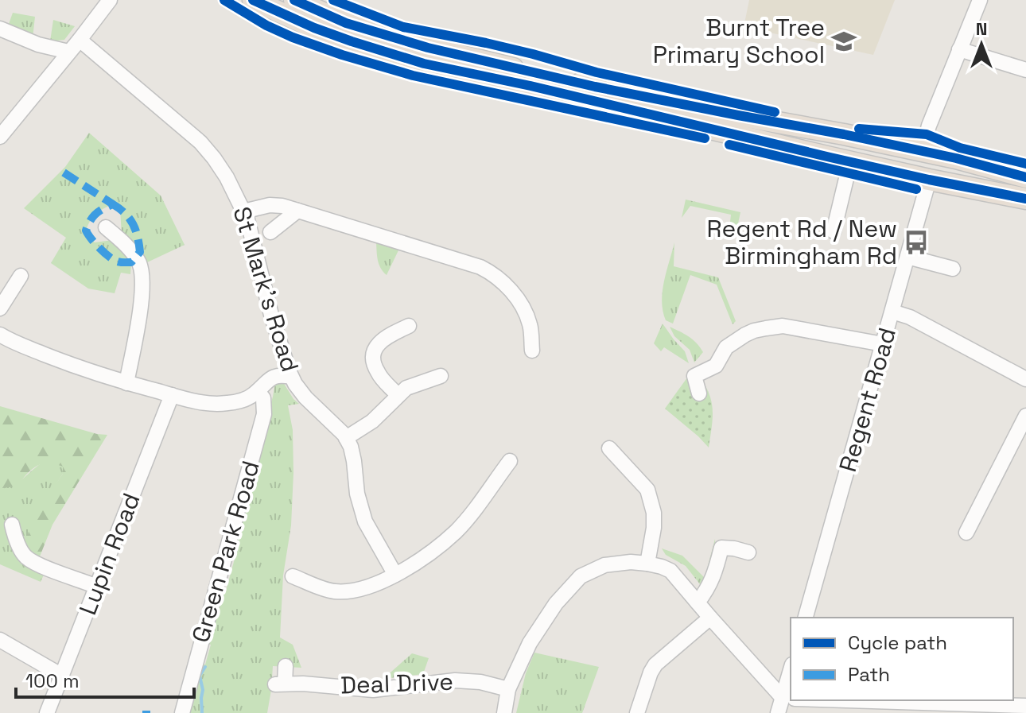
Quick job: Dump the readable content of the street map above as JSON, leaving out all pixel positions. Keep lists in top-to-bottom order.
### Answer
{
  "streets": {
    "street": [
      "St Mark's Road",
      "Regent Road",
      "Green Park Road",
      "Lupin Road",
      "Deal Drive"
    ]
  },
  "places": {
    "school or university": ["Burnt Tree Primary School"],
    "bus stop": ["Regent Rd / New Birmingham Rd"]
  },
  "legend": ["Cycle path", "Path"],
  "scale_bar": "100 m",
  "north": "top"
}
